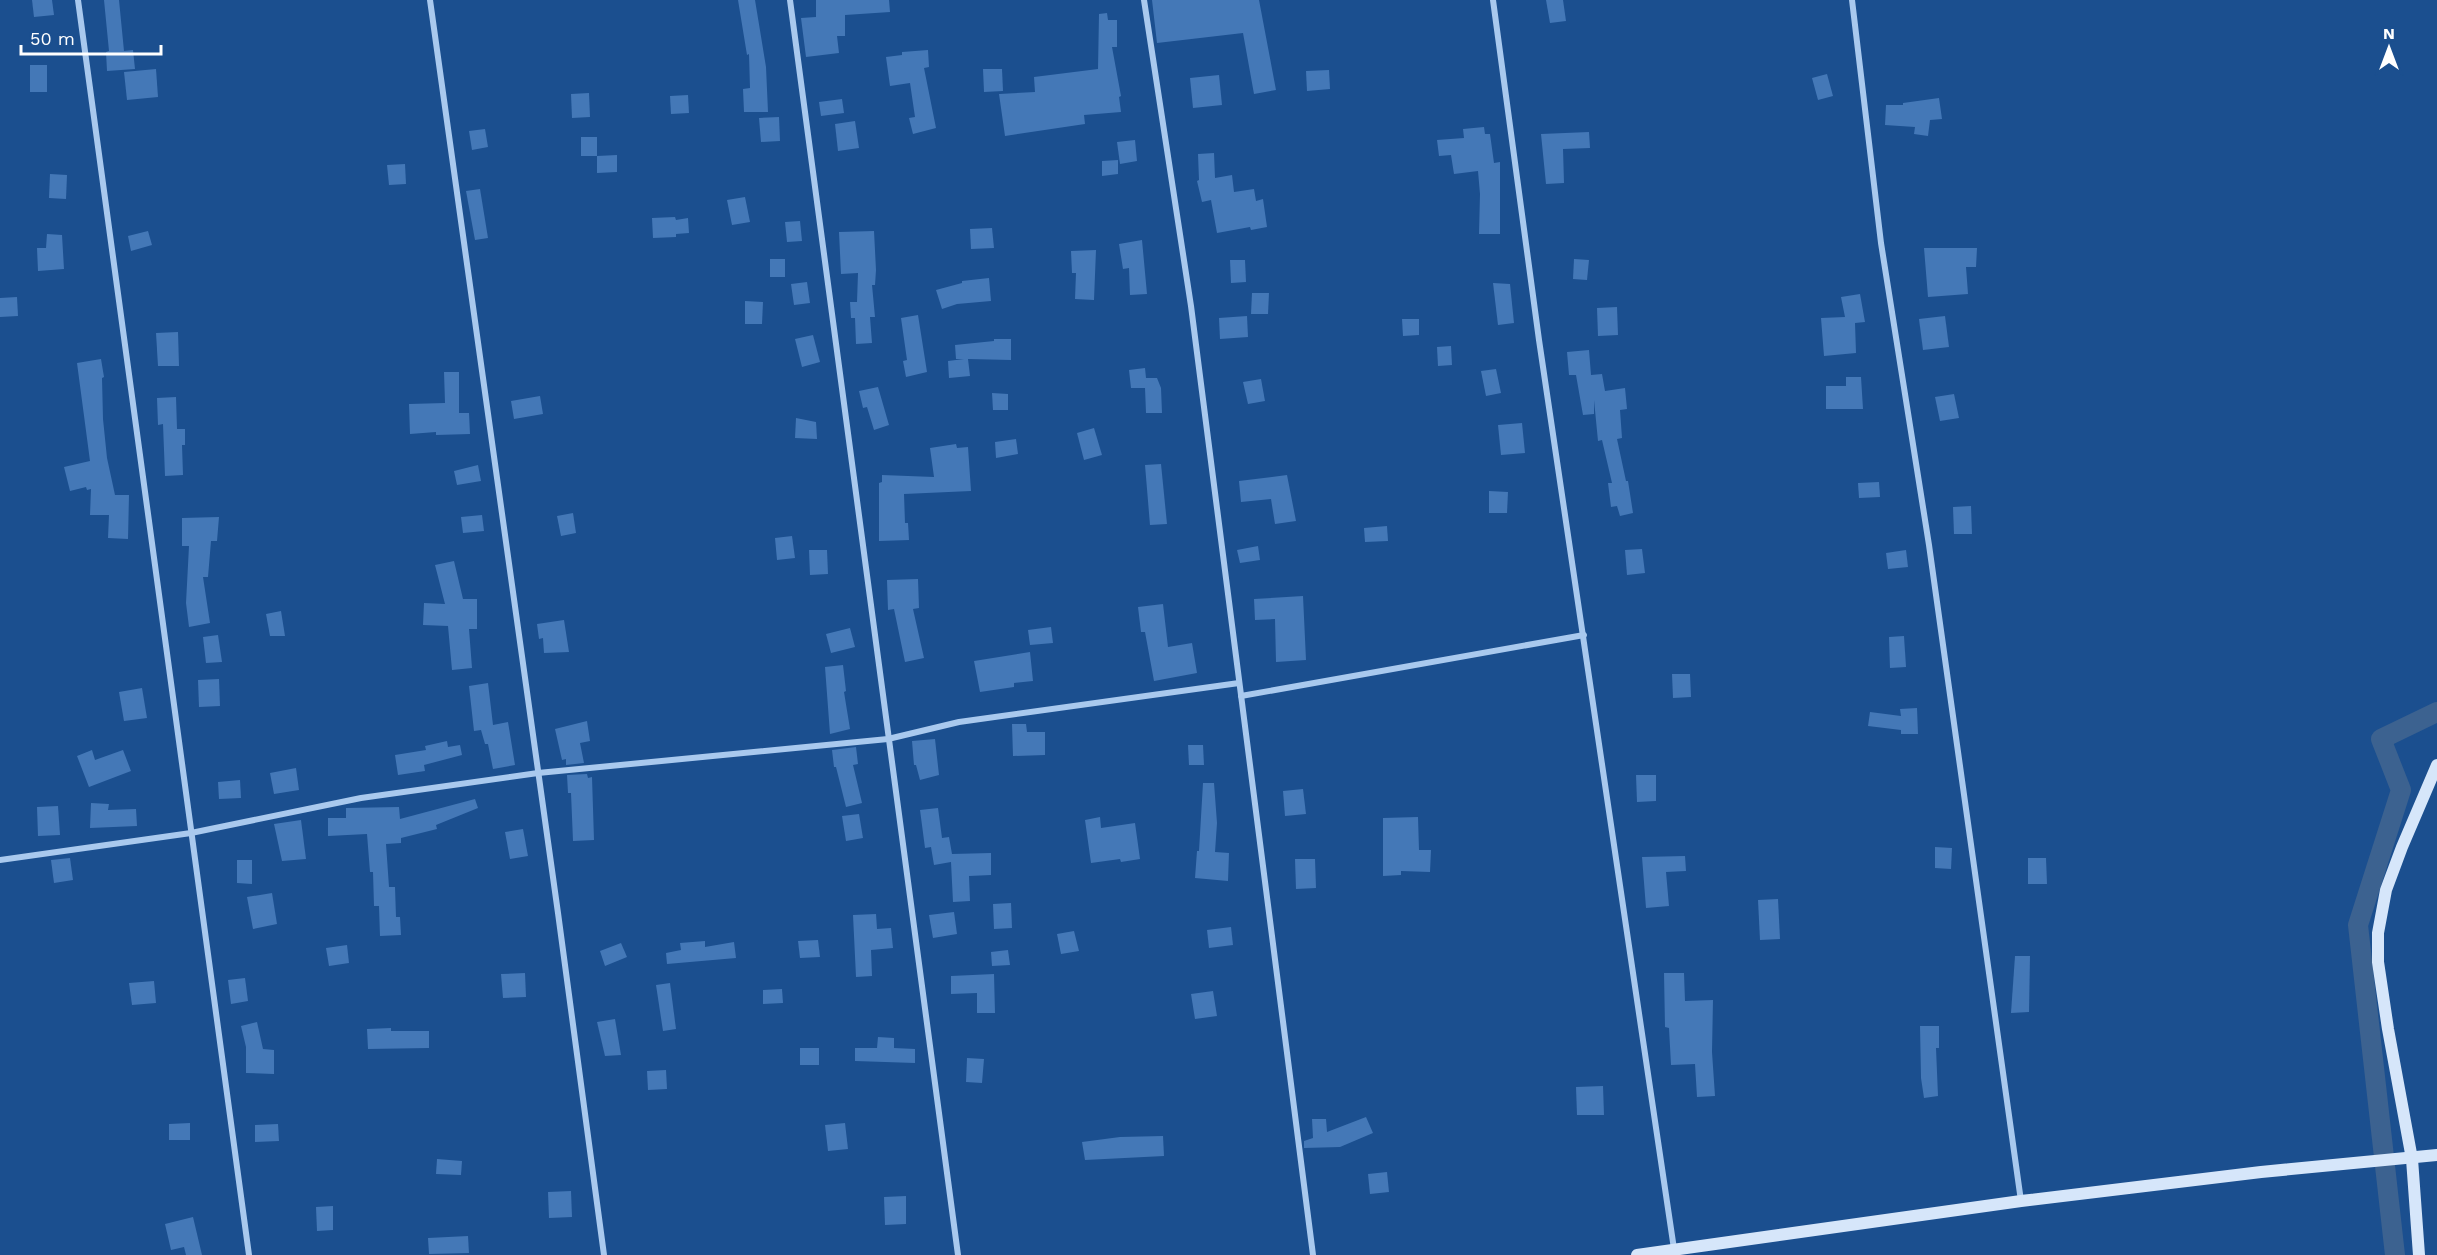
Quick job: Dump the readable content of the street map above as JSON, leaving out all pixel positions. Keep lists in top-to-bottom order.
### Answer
{
  "scale_bar": "50 m",
  "north": "top"
}
